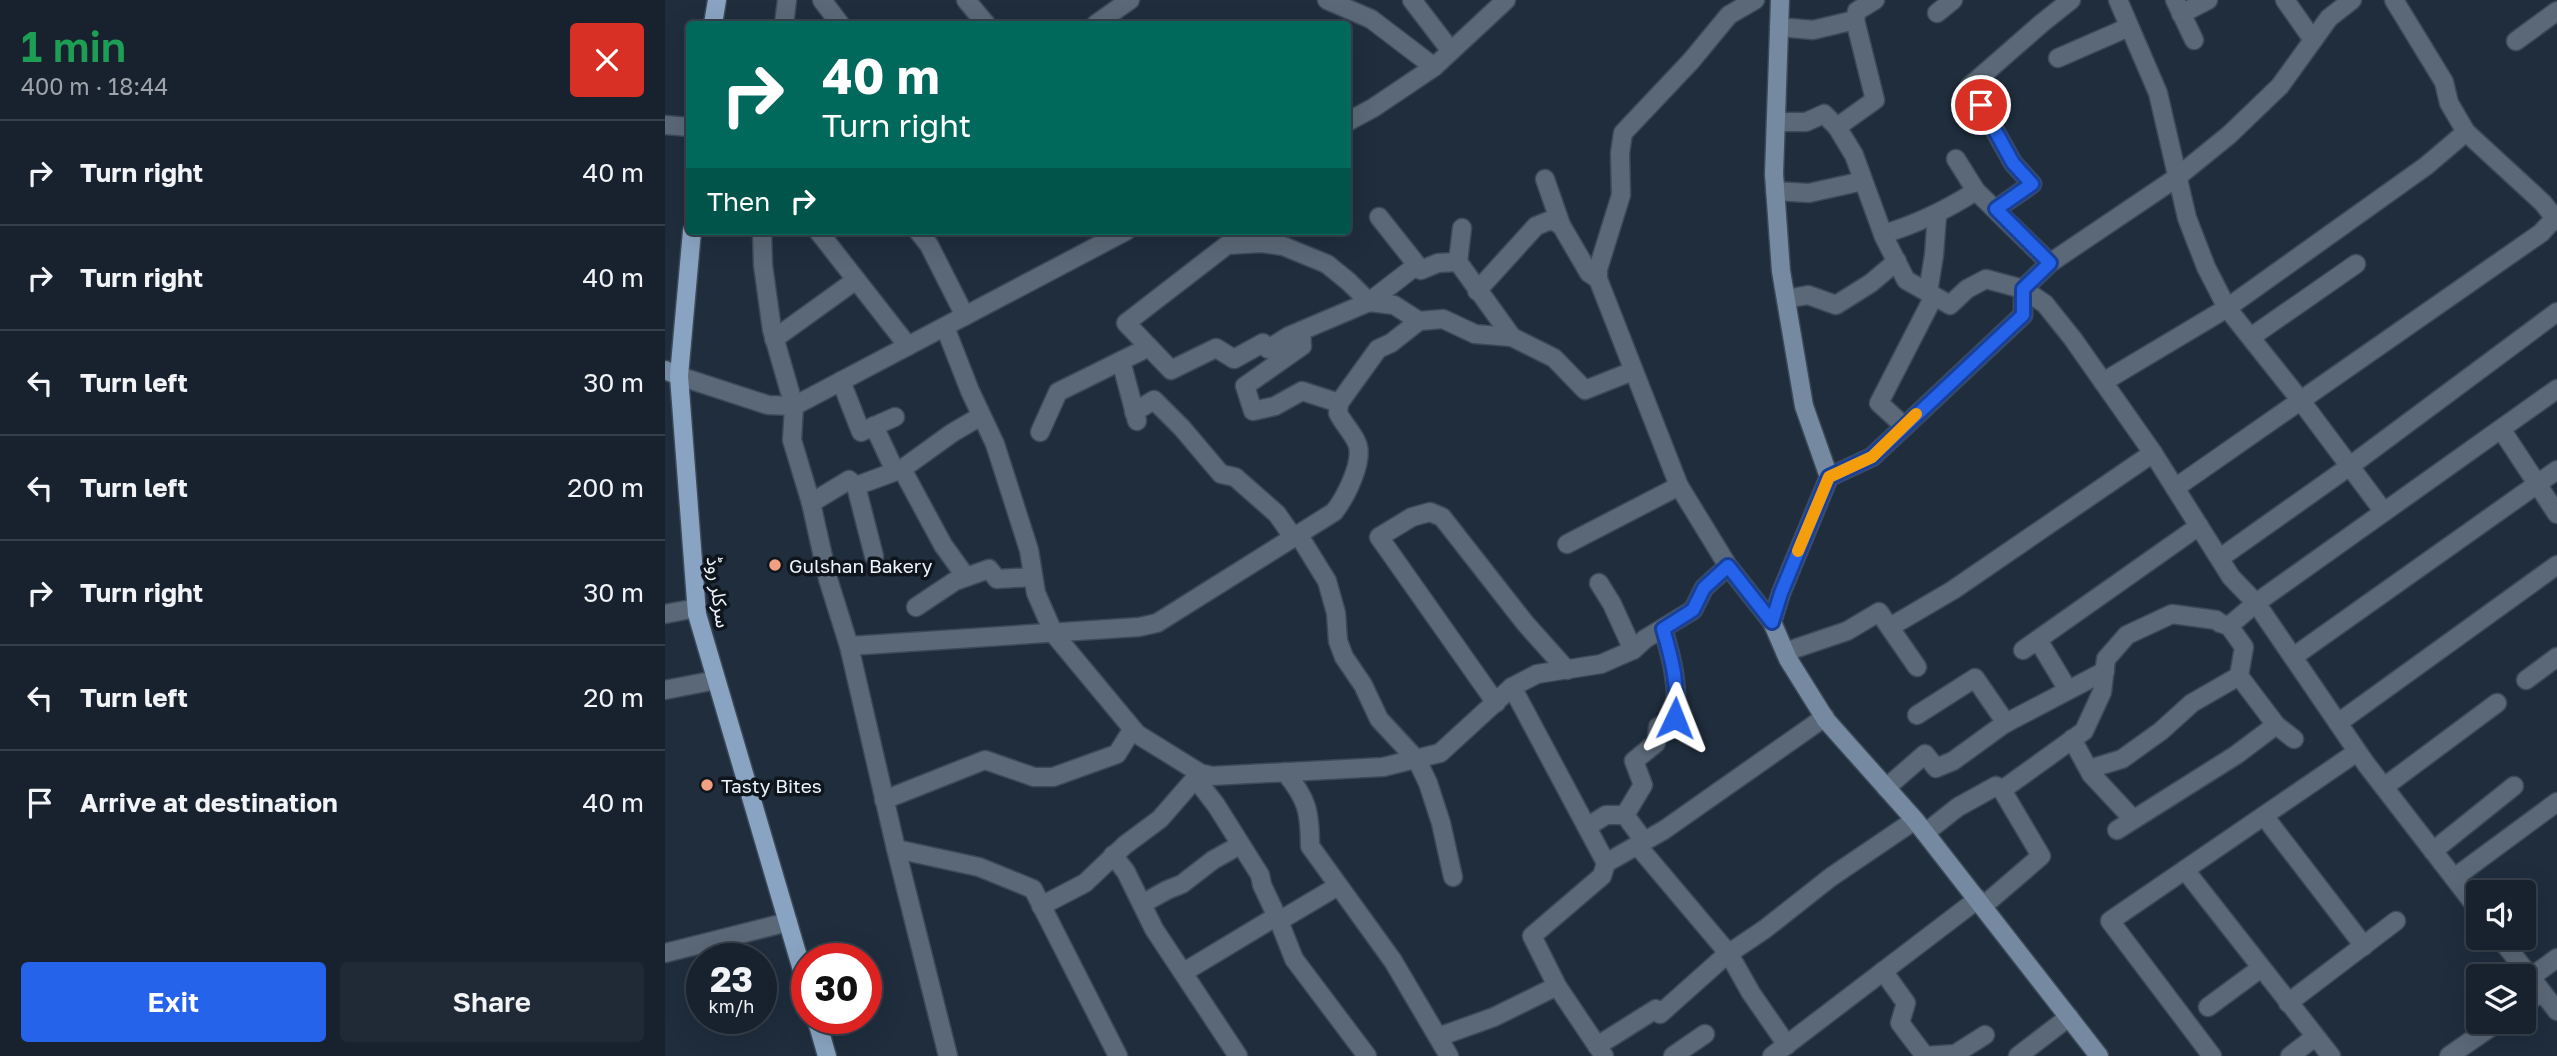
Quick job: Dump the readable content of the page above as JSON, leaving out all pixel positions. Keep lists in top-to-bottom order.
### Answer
{
  "streets": {
    "main road": ["سرکلر روڈ"]
  },
  "places": ["Gulshan Bakery", "Tasty Bites"],
  "page": {
    "heading": ["1 min", "400 m · 18:44"],
    "turn": ["40 m", "Turn right"],
    "list": [
      {
        "name": "Turn right",
        "value": "40 m"
      },
      {
        "name": "Turn right",
        "value": "40 m"
      },
      {
        "name": "Turn left",
        "value": "30 m"
      },
      {
        "name": "Turn left",
        "value": "200 m"
      },
      {
        "name": "Turn right",
        "value": "30 m"
      },
      {
        "name": "Turn left",
        "value": "20 m"
      },
      {
        "name": "Arrive at destination",
        "value": "40 m"
      }
    ],
    "then": "Then",
    "speed": "23 km/h",
    "limit": "30",
    "buttons": ["Exit", "Share"]
  }
}
